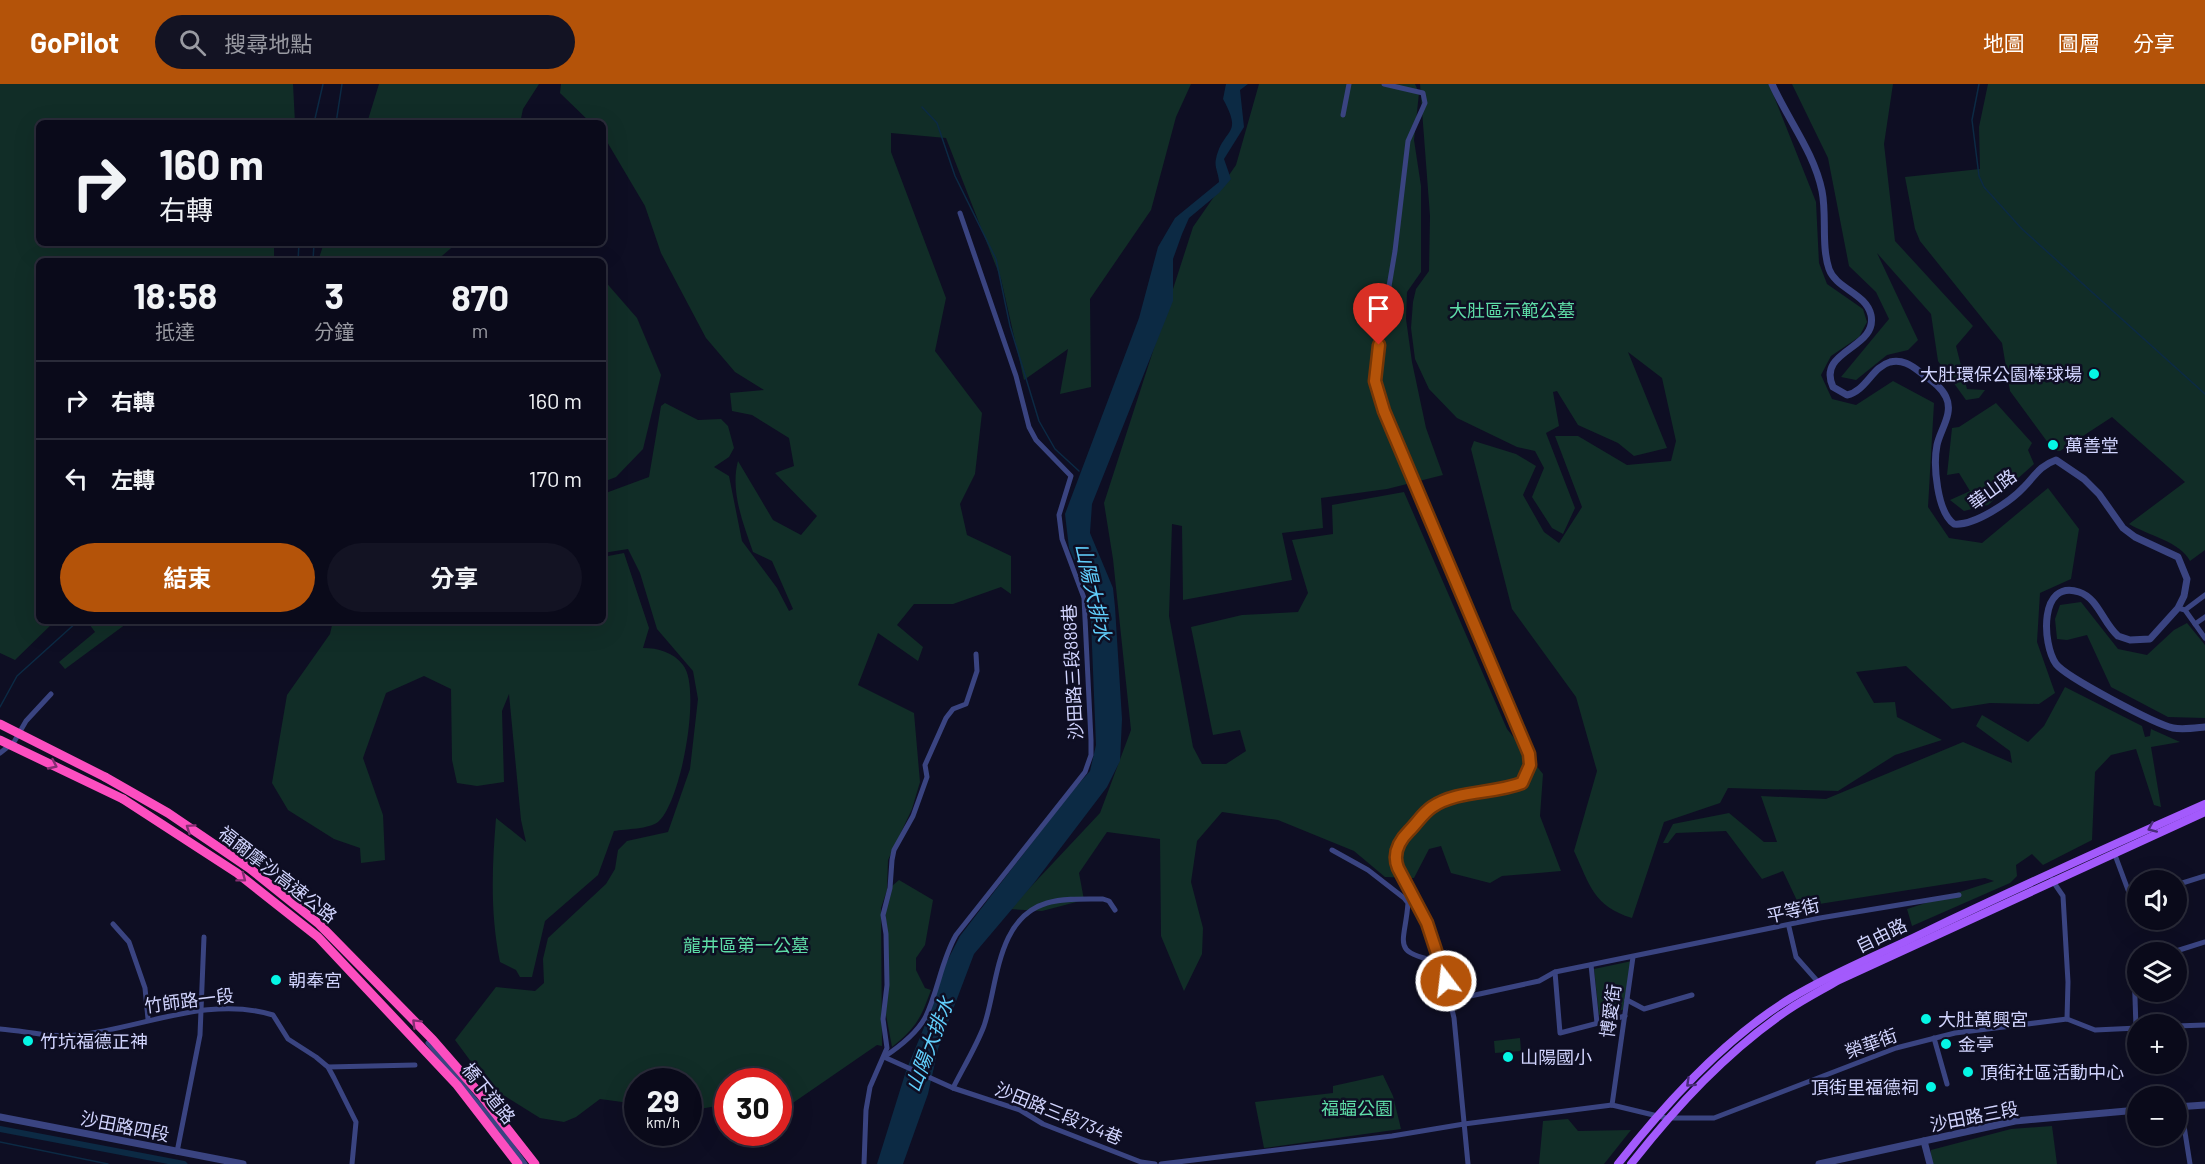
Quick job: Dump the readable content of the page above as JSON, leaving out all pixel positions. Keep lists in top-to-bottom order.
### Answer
{
  "streets": {
    "highway": ["福爾摩沙高速公路"],
    "main road": ["自由路"],
    "street": [
      "華山路",
      "沙田路三段888巷",
      "平等街",
      "竹師路一段",
      "博愛街",
      "榮華街",
      "橋下道路",
      "沙田路三段734巷",
      "沙田路三段",
      "沙田路四段"
    ]
  },
  "crossings": [
    ["沙田路三段888巷", "沙田路三段734巷"],
    ["平等街", "博愛街"],
    ["自由路", "榮華街"],
    ["博愛街", "榮華街"]
  ],
  "water": ["山陽大排水"],
  "parks": ["大肚區示範公墓", "龍井區第一公墓", "福蝠公園"],
  "places": [
    "大肚環保公園棒球場",
    "萬善堂",
    "朝奉宮",
    "大肚萬興宮",
    "竹坑福德正神",
    "金亭",
    "山陽國小",
    "頂街社區活動中心",
    "頂街里福德祠"
  ],
  "page": {
    "header": "GoPilot",
    "search": "搜尋地點",
    "nav": ["地圖", "圖層", "分享"],
    "turn": ["160 m", "右轉"],
    "eta": [
      "18:58",
      "抵達",
      "3",
      "分鐘",
      "870",
      "m"
    ],
    "list": [
      {
        "name": "右轉",
        "value": "160 m"
      },
      {
        "name": "左轉",
        "value": "170 m"
      }
    ],
    "buttons": ["結束", "分享"],
    "map_buttons": ["+", "−"],
    "speed": "29 km/h",
    "limit": "30"
  }
}
